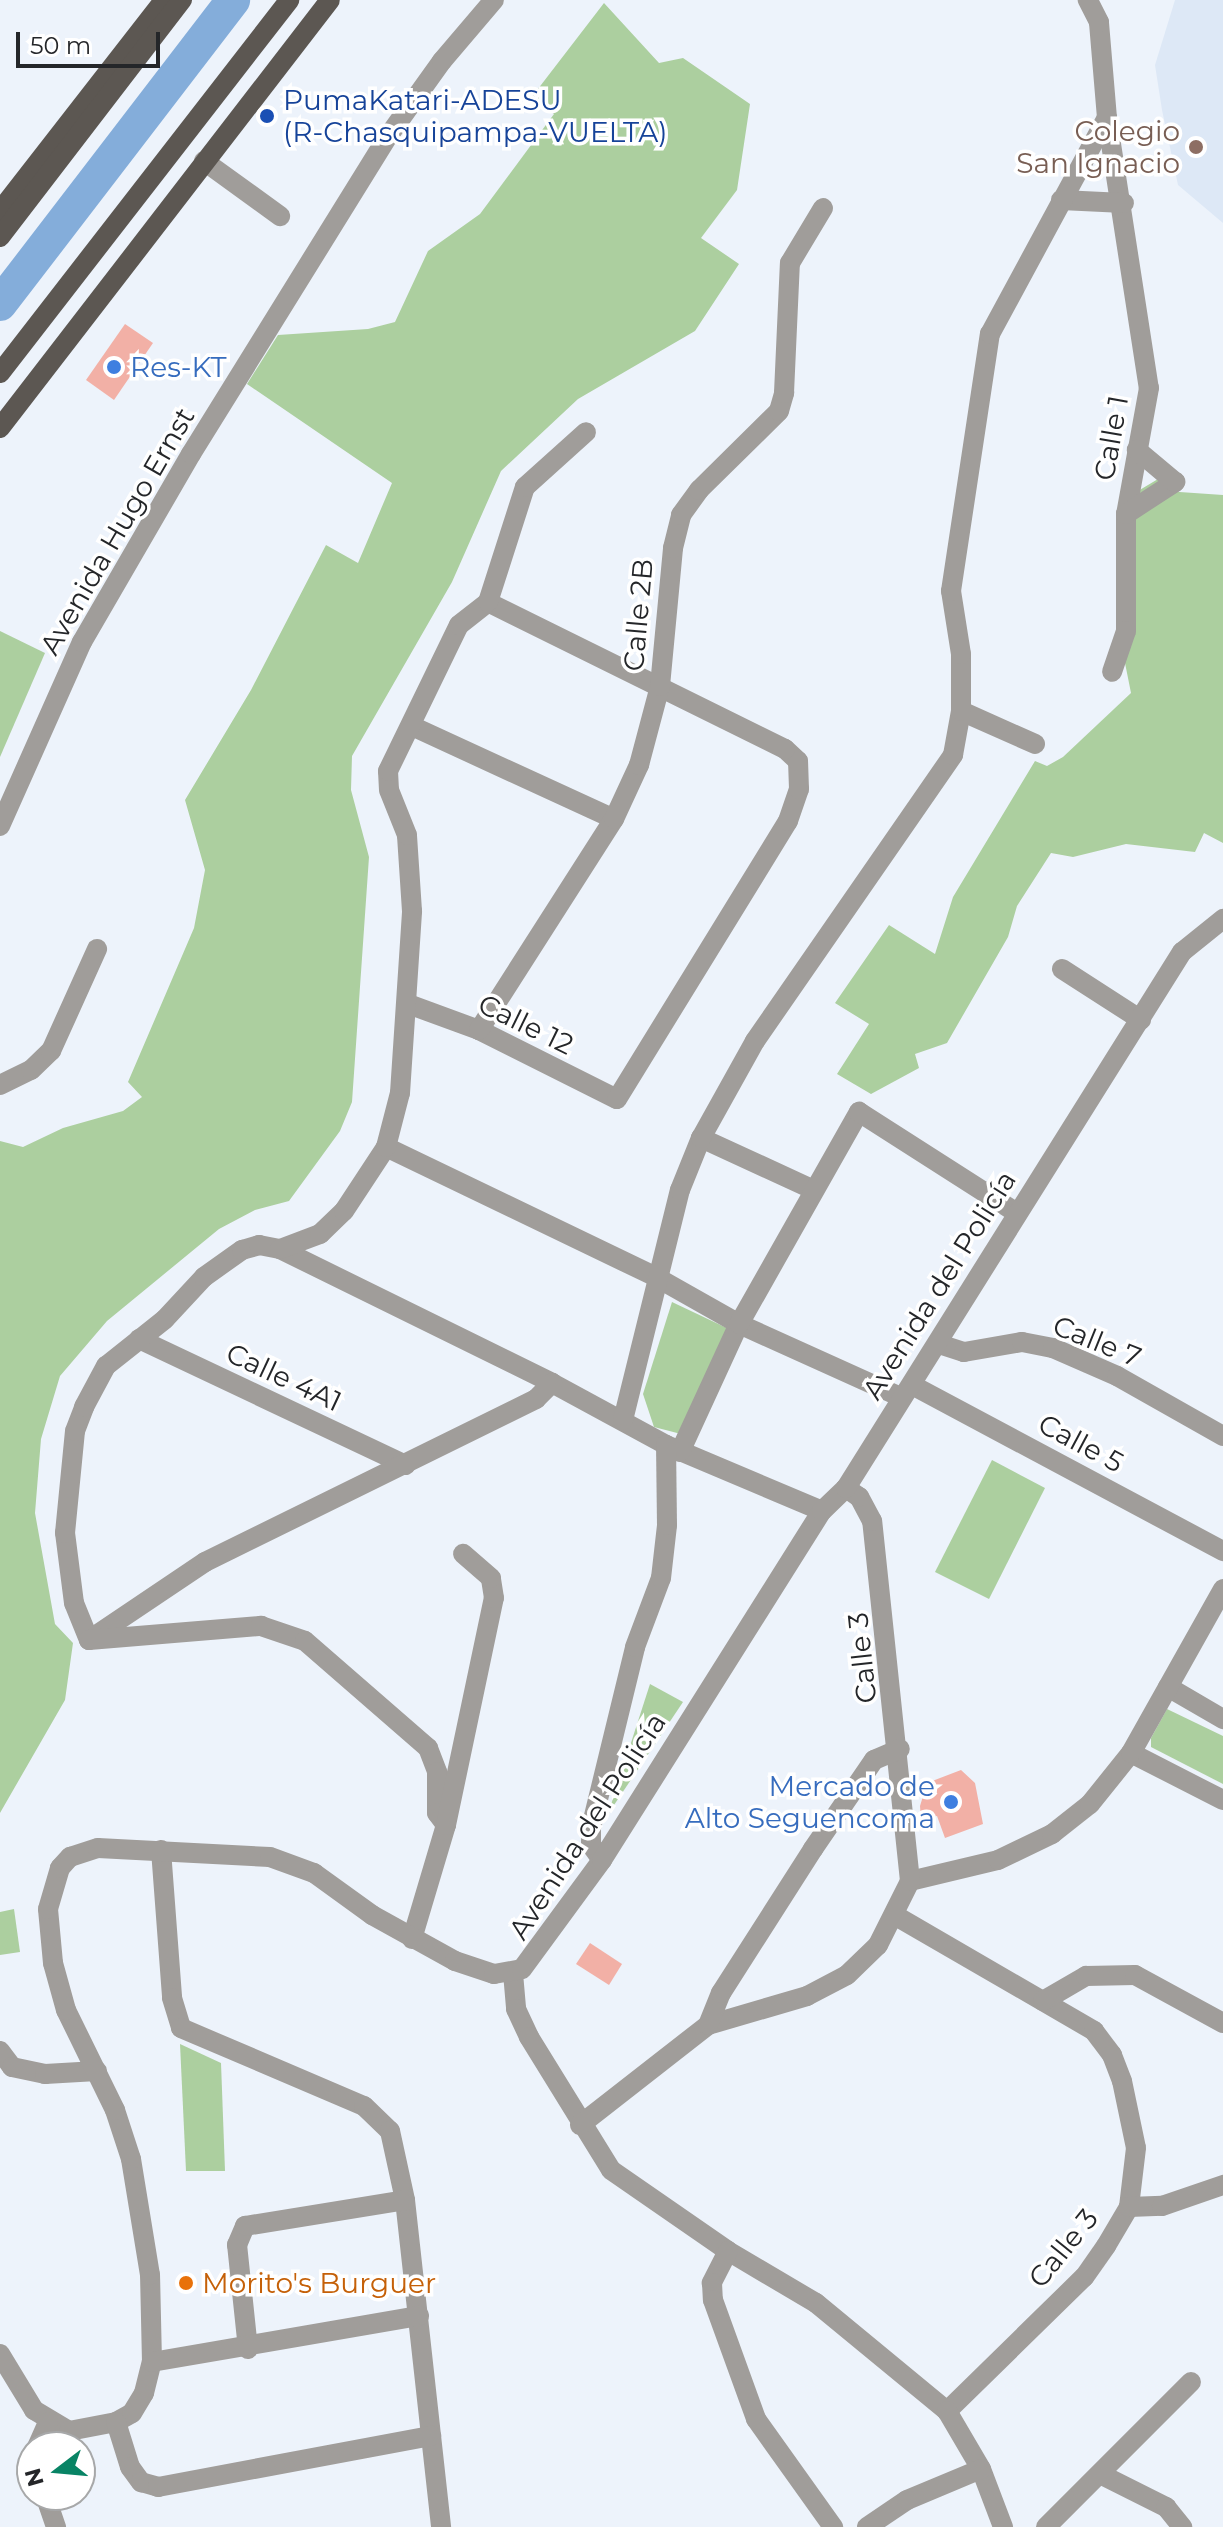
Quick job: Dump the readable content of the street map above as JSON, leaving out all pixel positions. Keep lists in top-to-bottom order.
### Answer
{
  "streets": {
    "street": [
      "Calle 1",
      "Avenida Hugo Ernst",
      "Calle 2B",
      "Calle 12",
      "Avenida del Policía",
      "Calle 7",
      "Calle 4A1",
      "Calle 5",
      "Calle 3"
    ]
  },
  "crossings": [
    ["Calle 2B", "Calle 12"],
    ["Avenida del Policía", "Calle 7"],
    ["Avenida del Policía", "Calle 5"],
    ["Avenida del Policía", "Calle 3"]
  ],
  "places": [
    "PumaKatari-ADESU (R-Chasquipampa-VUELTA)",
    "Colegio San Ignacio",
    "Res-KT",
    "Mercado de Alto Seguencoma",
    "Morito's Burguer"
  ],
  "scale_bar": "50 m",
  "north": "left"
}
